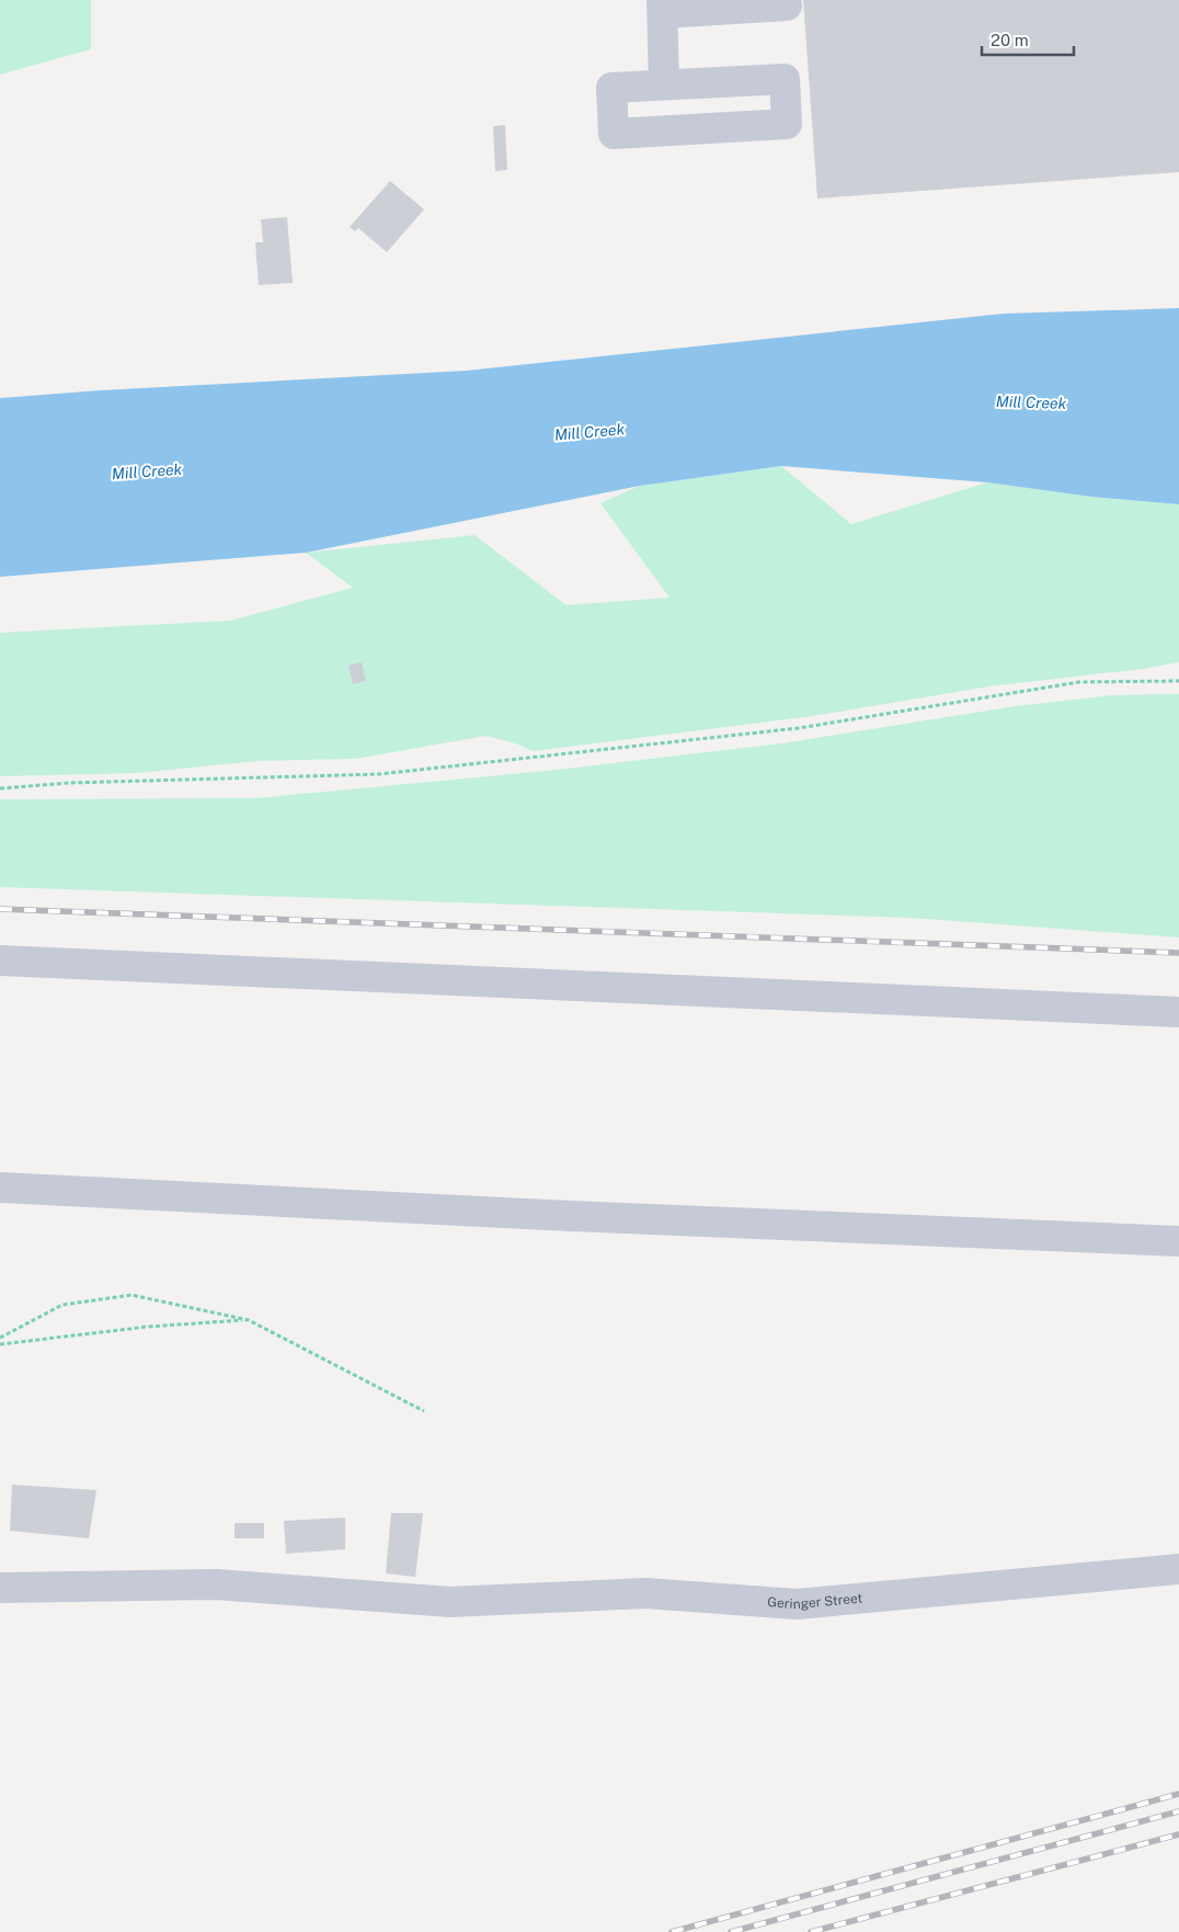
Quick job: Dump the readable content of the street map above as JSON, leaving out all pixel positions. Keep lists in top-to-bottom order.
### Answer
{
  "streets": {
    "lane": ["Geringer Street"]
  },
  "water": ["Mill Creek"],
  "scale_bar": "20 m"
}
